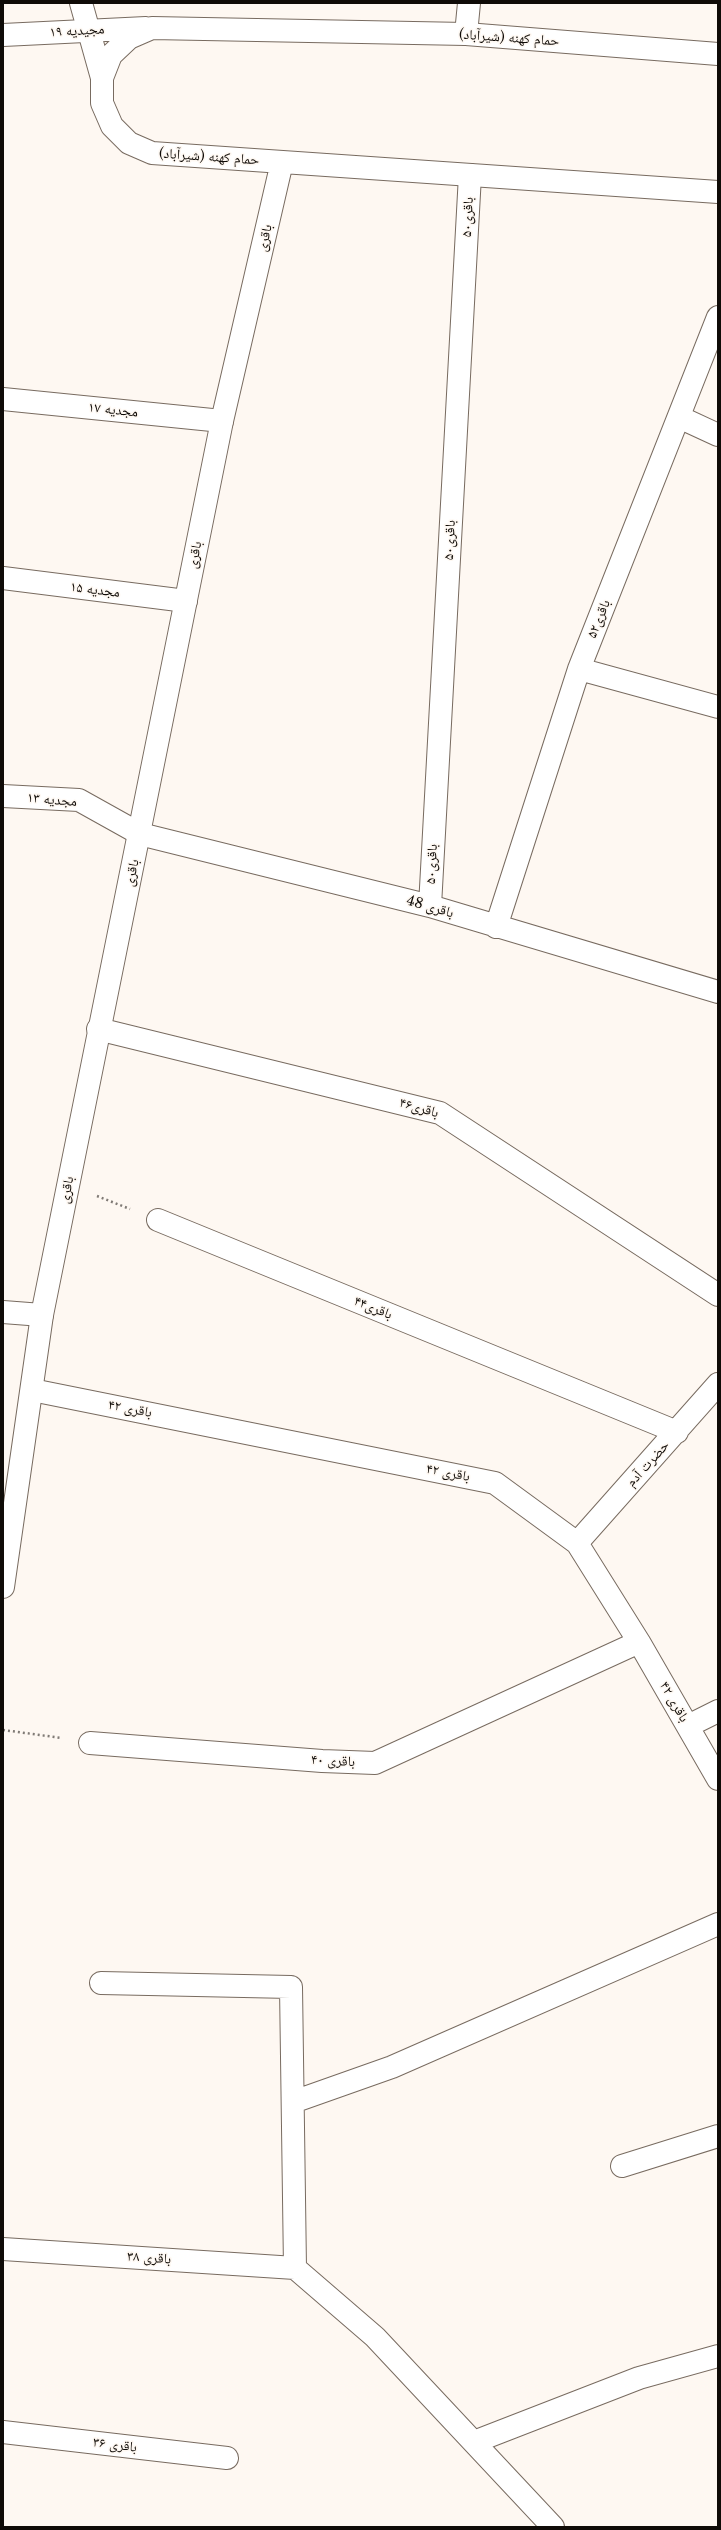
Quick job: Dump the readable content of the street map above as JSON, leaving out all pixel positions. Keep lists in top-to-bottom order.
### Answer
{
  "streets": {
    "street": [
      "مجیدیه ۱۹",
      "حمام کهنه (شیرآباد)",
      "باقری۵۰",
      "باقری",
      "مجدیه ۱۷",
      "مجدیه ۱۵",
      "باقری۵۲",
      "مجدیه ۱۳",
      "باقری 48",
      "باقری۴۶",
      "باقری۴۴",
      "باقری ۴۲",
      "حضرت آدم",
      "باقری ۴۰",
      "باقری ۳۸",
      "باقری ۳۶"
    ]
  },
  "crossings": [
    ["مجیدیه ۱۹", "حمام کهنه (شیرآباد)"],
    ["حمام کهنه (شیرآباد)", "باقری۵۰"],
    ["حمام کهنه (شیرآباد)", "باقری"],
    ["باقری۵۰", "باقری 48"],
    ["باقری", "مجدیه ۱۷"],
    ["باقری", "مجدیه ۱۵"],
    ["باقری", "مجدیه ۱۳"],
    ["باقری", "باقری 48"],
    ["باقری", "باقری۴۶"],
    ["باقری", "باقری ۴۲"],
    ["باقری۵۲", "باقری 48"],
    ["مجدیه ۱۳", "باقری 48"],
    ["باقری۴۴", "حضرت آدم"],
    ["باقری ۴۲", "حضرت آدم"],
    ["باقری ۴۲", "باقری ۴۰"]
  ]
}
